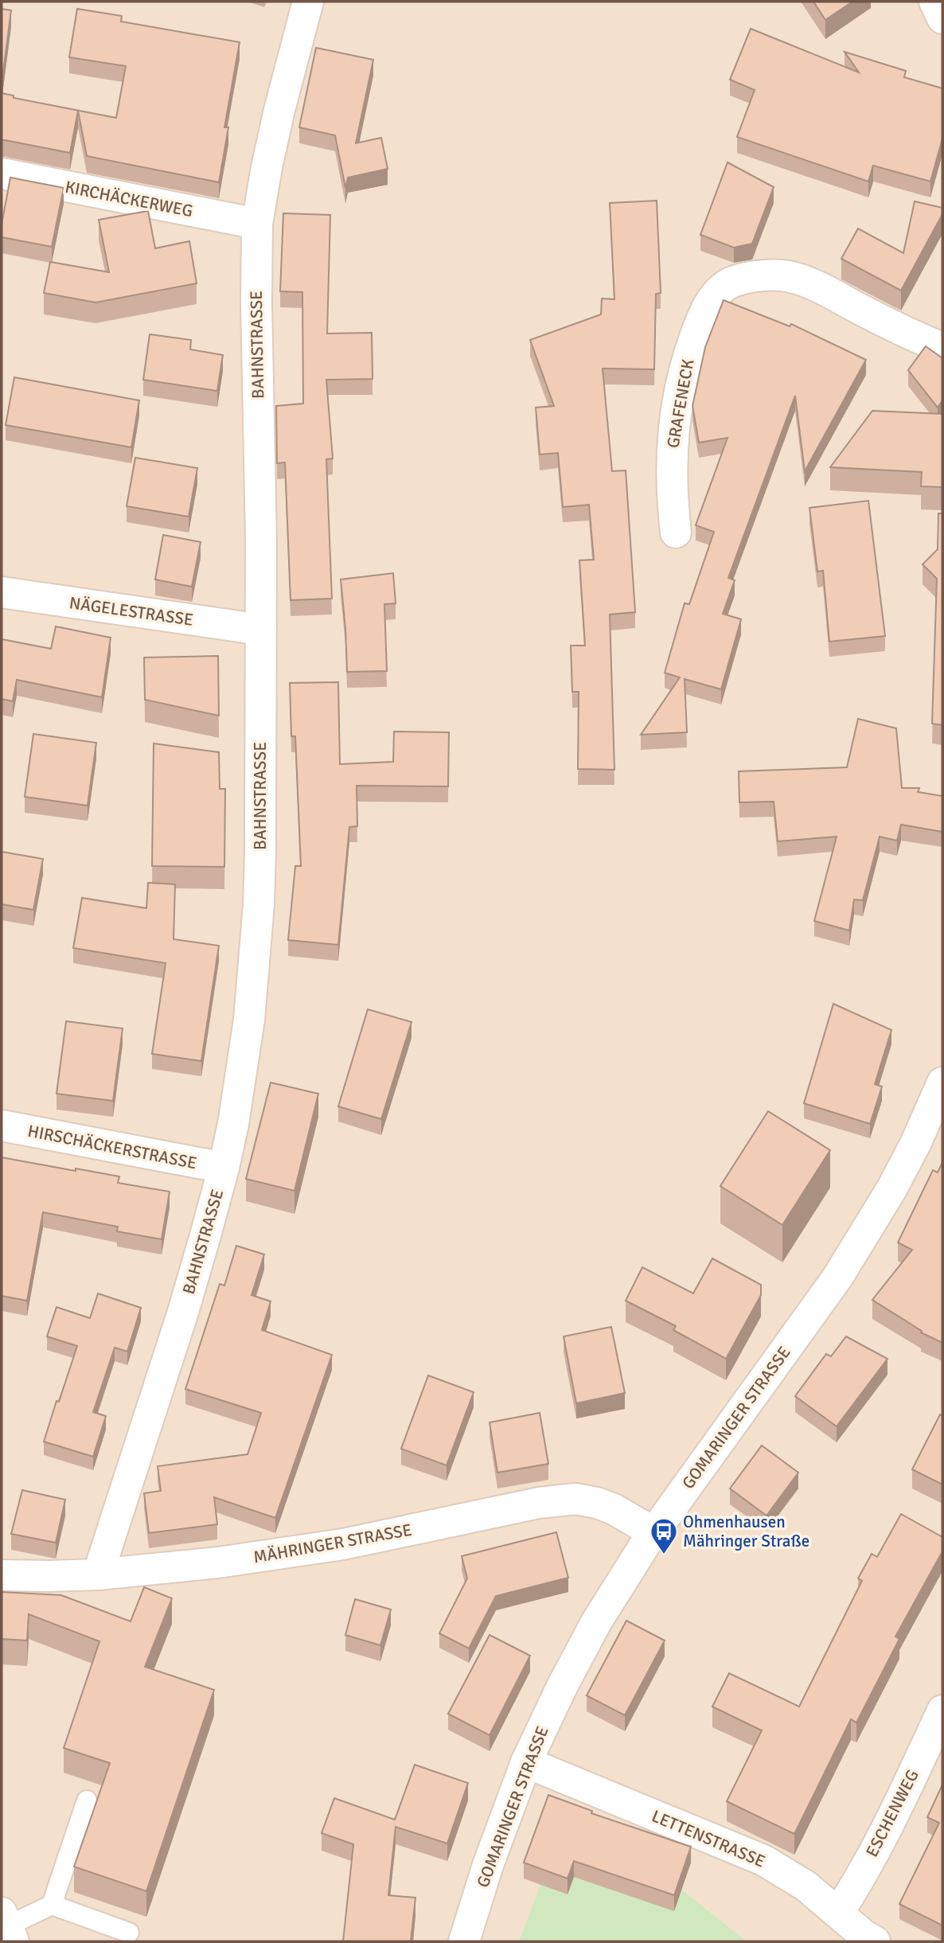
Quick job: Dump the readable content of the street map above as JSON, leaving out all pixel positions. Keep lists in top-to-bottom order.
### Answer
{
  "streets": {
    "street": [
      "KIRCHÄCKERWEG",
      "BAHNSTRASSE",
      "GRAFENECK",
      "NÄGELESTRASSE",
      "HIRSCHÄCKERSTRASSE",
      "GOMARINGER STRASSE",
      "MÄHRINGER STRASSE",
      "ESCHENWEG",
      "LETTENSTRASSE"
    ]
  },
  "crossings": [
    ["KIRCHÄCKERWEG", "BAHNSTRASSE"],
    ["BAHNSTRASSE", "NÄGELESTRASSE"],
    ["BAHNSTRASSE", "HIRSCHÄCKERSTRASSE"],
    ["BAHNSTRASSE", "MÄHRINGER STRASSE"],
    ["GOMARINGER STRASSE", "MÄHRINGER STRASSE"],
    ["GOMARINGER STRASSE", "LETTENSTRASSE"],
    ["ESCHENWEG", "LETTENSTRASSE"]
  ],
  "places": {
    "bus stop": ["Ohmenhausen Mähringer Straße"]
  }
}
